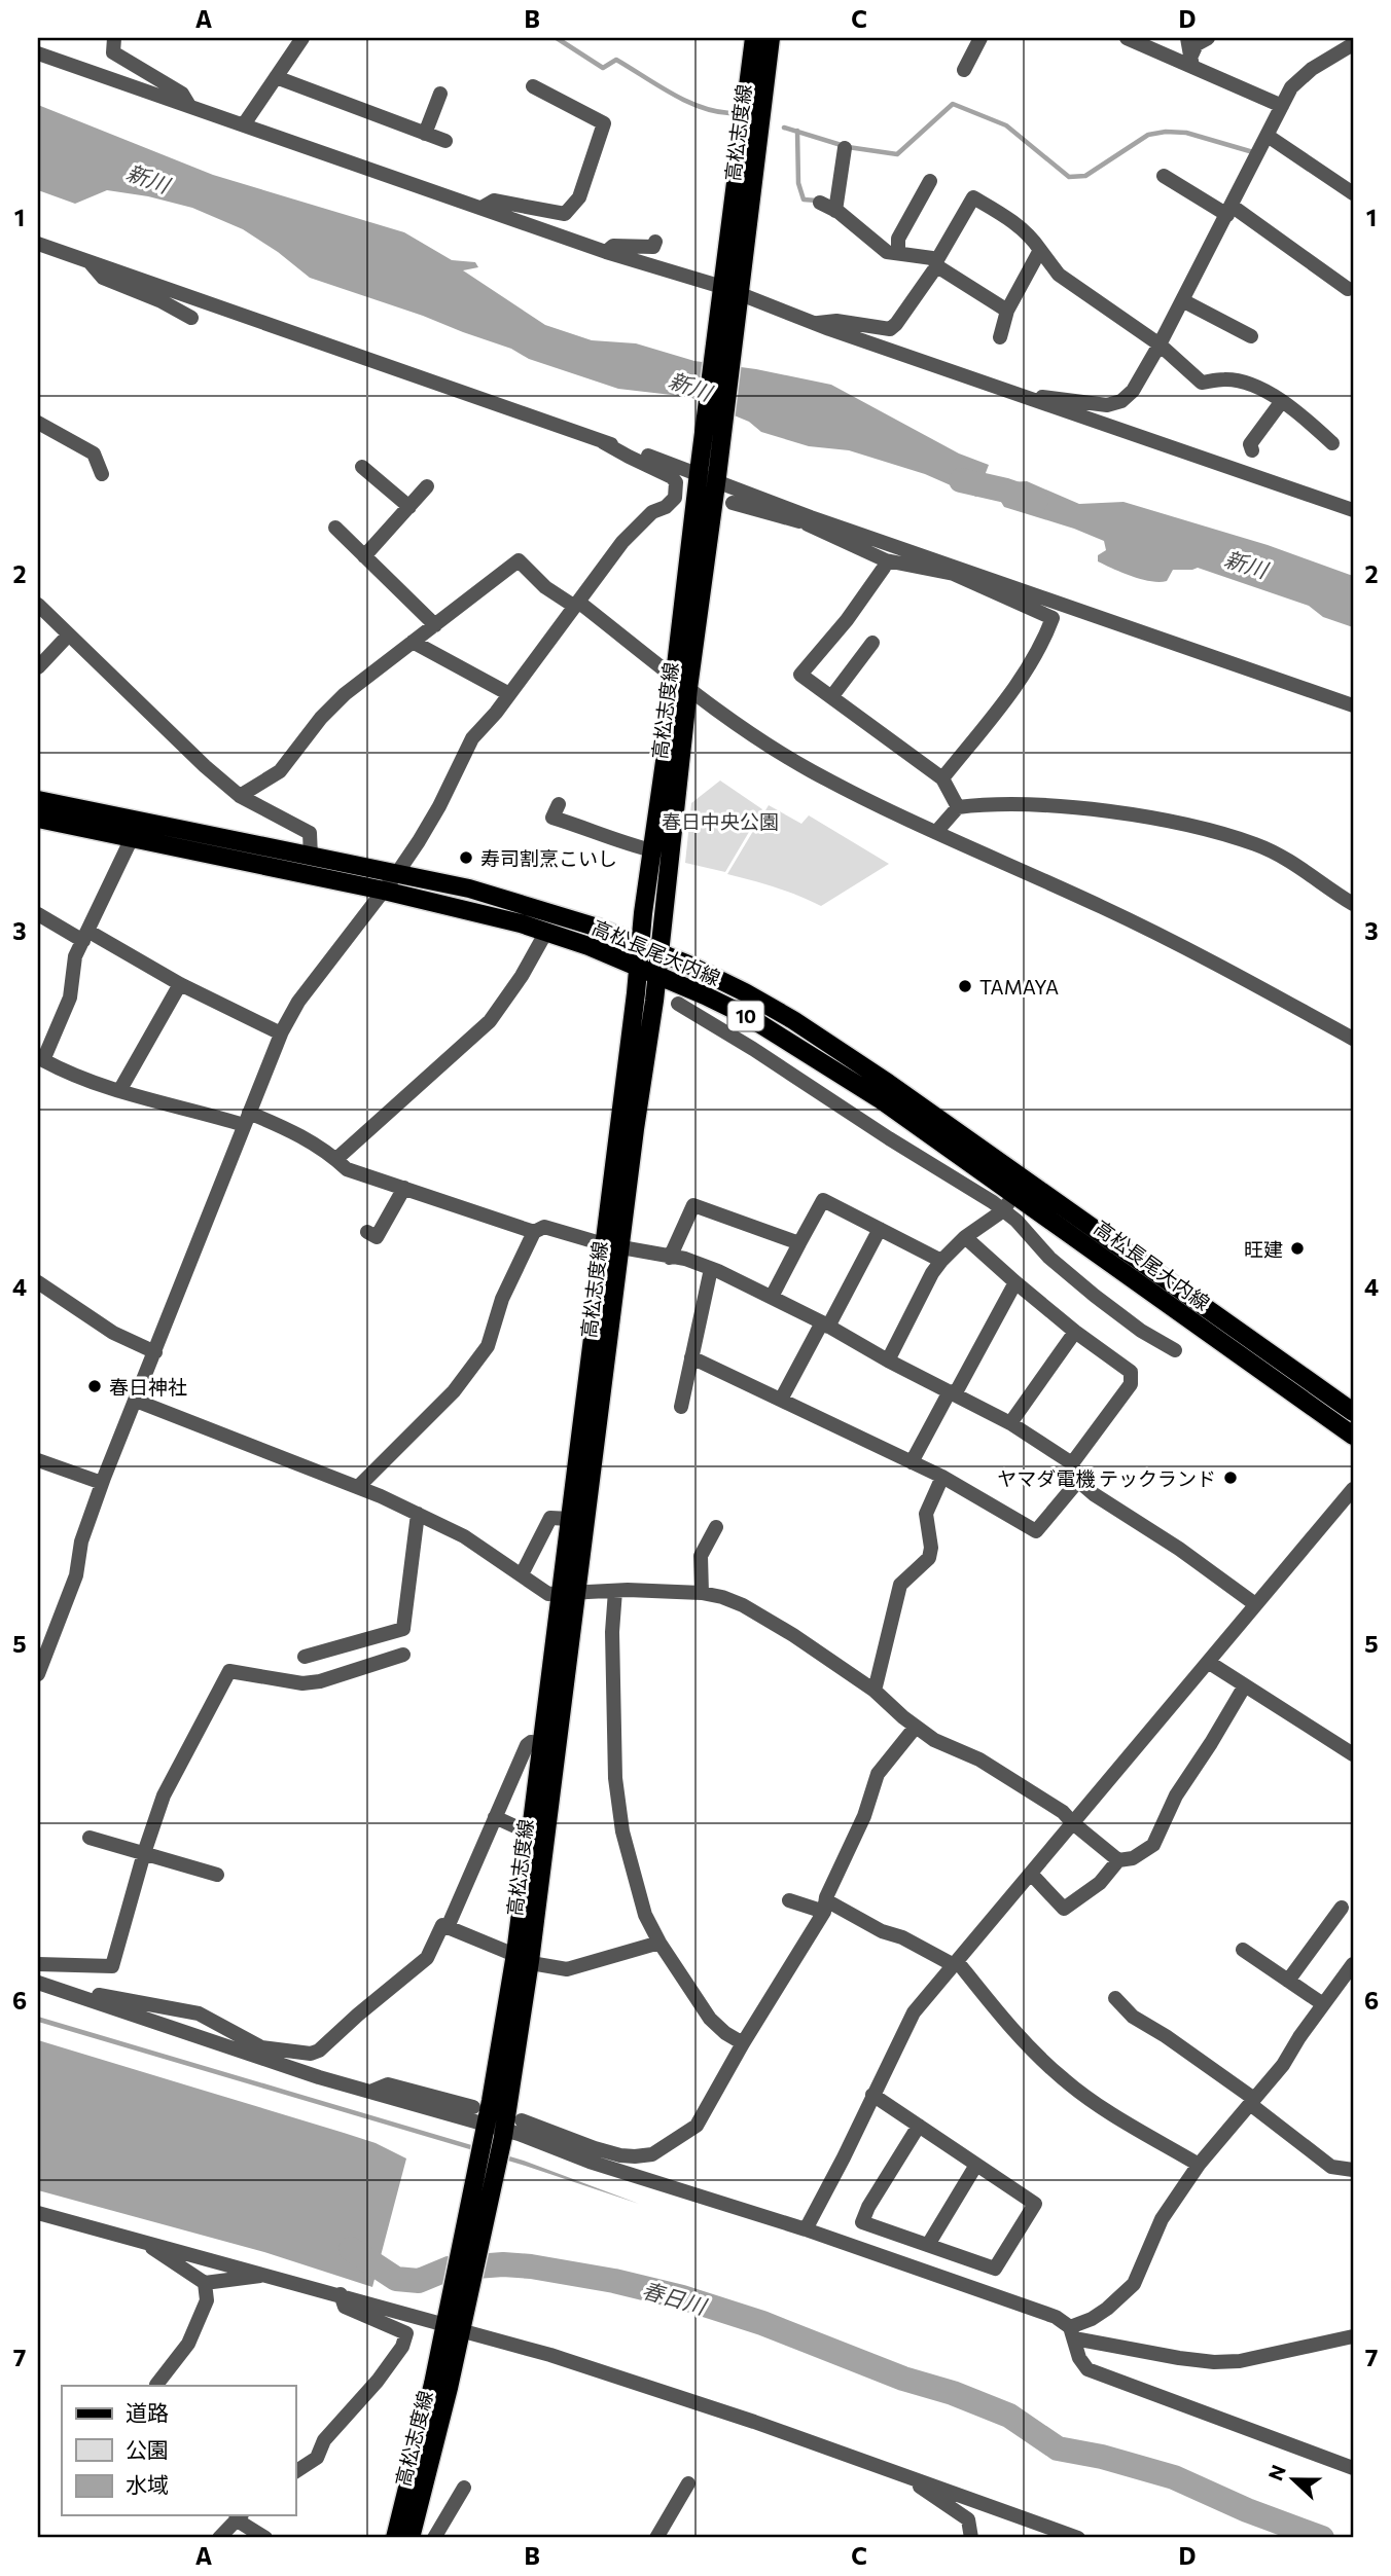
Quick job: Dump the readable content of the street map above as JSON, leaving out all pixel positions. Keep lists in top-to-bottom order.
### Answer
{
  "streets": {
    "main road": ["高松志度線", "高松長尾大内線", "10"]
  },
  "crossings": [
    ["高松志度線", "高松長尾大内線"]
  ],
  "water": ["新川", "春日川"],
  "parks": ["春日中央公園"],
  "places": [
    "寿司割烹こいし",
    "TAMAYA",
    "旺建",
    "春日神社",
    "ヤマダ電機 テックランド"
  ],
  "legend": ["道路", "公園", "水域"],
  "north": "left",
  "grid": {
    "columns": [
      "A",
      "B",
      "C",
      "D"
    ],
    "rows": [
      "1",
      "2",
      "3",
      "4",
      "5",
      "6",
      "7"
    ]
  }
}
